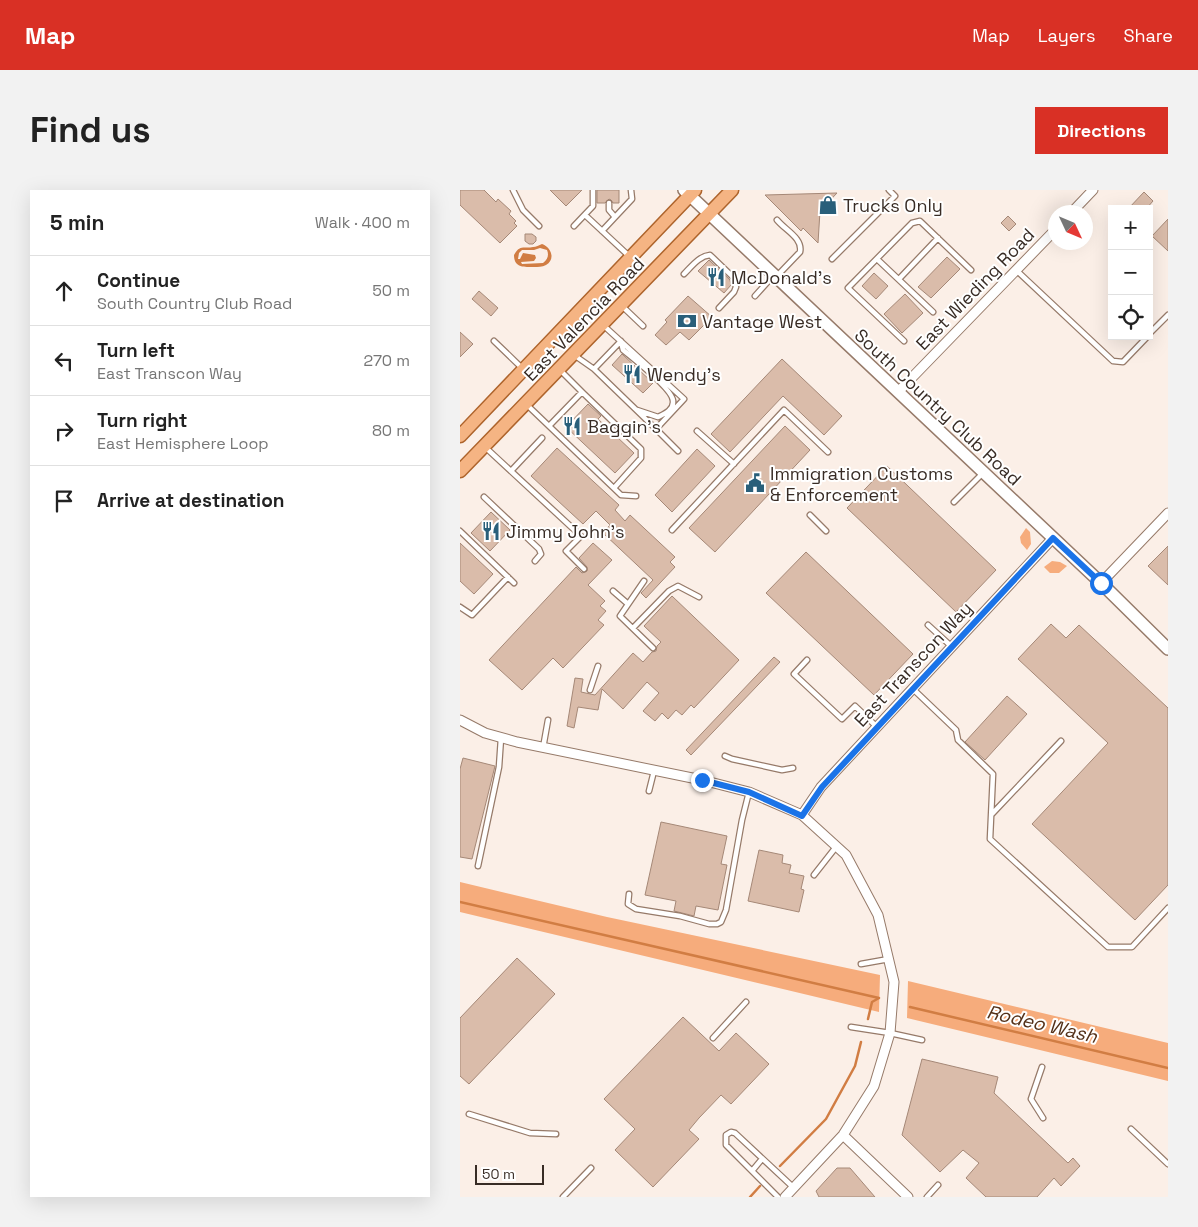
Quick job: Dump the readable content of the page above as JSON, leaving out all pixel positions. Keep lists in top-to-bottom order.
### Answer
{
  "streets": {
    "main road": ["East Valencia Road"],
    "street": ["East Wieding Road", "South Country Club Road", "East Transcon Way"]
  },
  "crossings": [
    ["East Wieding Road", "South Country Club Road"],
    ["East Valencia Road", "South Country Club Road"],
    ["South Country Club Road", "East Transcon Way"]
  ],
  "water": ["Rodeo Wash"],
  "places": {
    "shop": ["Trucks Only"],
    "restaurant": [
      "McDonald's",
      "Wendy's",
      "Baggin's",
      "Jimmy John's"
    ],
    "bank": ["Vantage West"],
    "public building": ["Immigration Customs & Enforcement"]
  },
  "scale_bar": "50 m",
  "north": "bottom right",
  "page": {
    "header": "Map",
    "nav": ["Map", "Layers", "Share"],
    "buttons": "Directions",
    "title": "Find us",
    "heading": ["5 min", "Walk · 400 m"],
    "map_buttons": ["+", "−"],
    "list": [
      ["Continue", "South Country Club Road", "50 m"],
      ["Turn left", "East Transcon Way", "270 m"],
      ["Turn right", "East Hemisphere Loop", "80 m"],
      "Arrive at destination"
    ],
    "scale": "50 m"
  }
}
